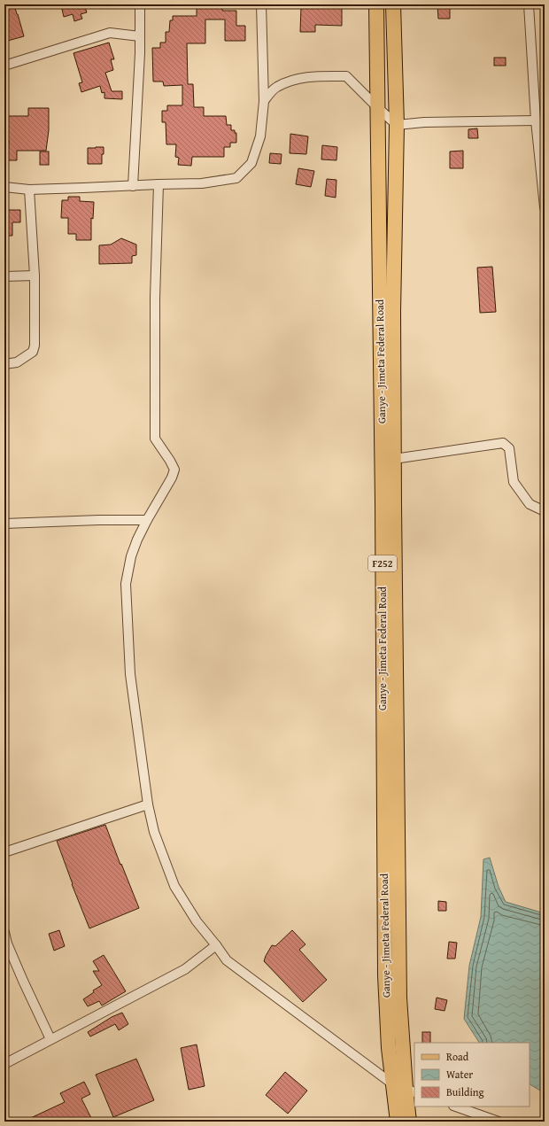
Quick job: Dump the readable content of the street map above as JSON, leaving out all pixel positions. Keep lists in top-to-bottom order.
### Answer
{
  "streets": {
    "main road": ["Ganye - Jimeta Federal Road", "F252"]
  },
  "legend": ["Road", "Water", "Building"]
}
